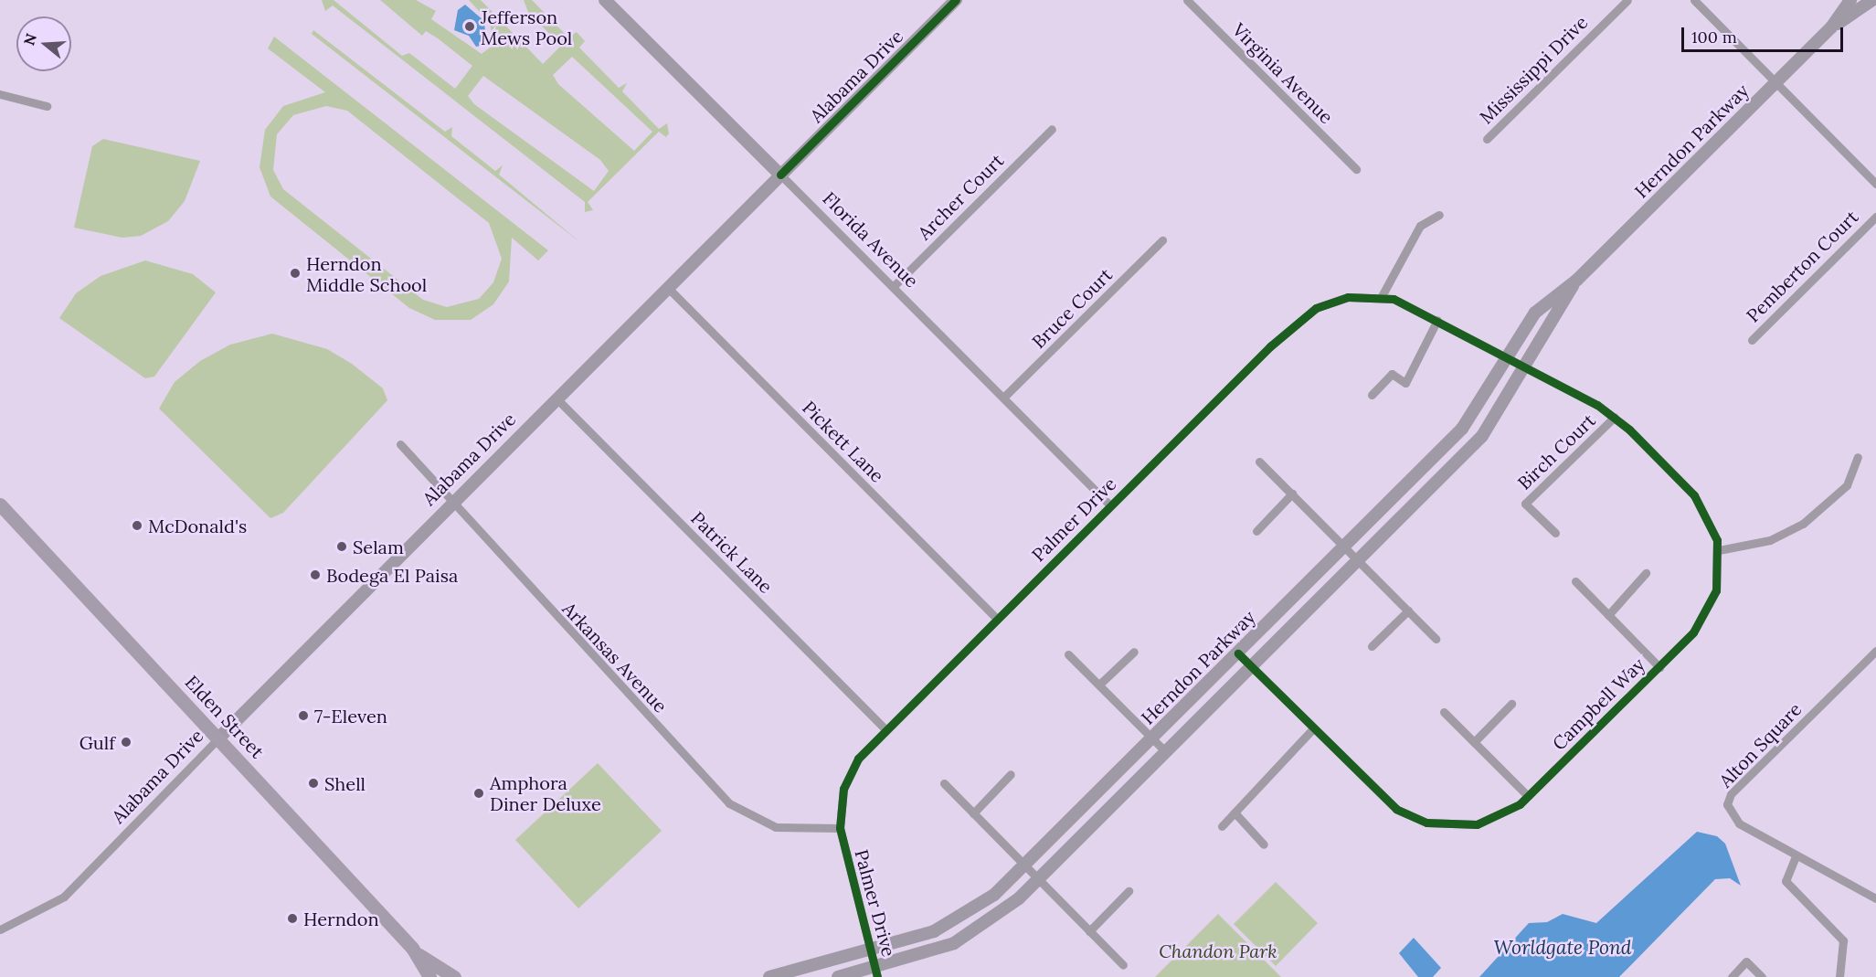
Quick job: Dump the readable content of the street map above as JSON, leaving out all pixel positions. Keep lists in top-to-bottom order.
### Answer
{
  "streets": {
    "main road": [
      "Alabama Drive",
      "Herndon Parkway",
      "Florida Avenue",
      "Elden Street"
    ],
    "street": [
      "Mississippi Drive",
      "Virginia Avenue",
      "Archer Court",
      "Pemberton Court",
      "Bruce Court",
      "Pickett Lane",
      "Birch Court",
      "Palmer Drive",
      "Patrick Lane",
      "Arkansas Avenue",
      "Campbell Way",
      "Alton Square"
    ]
  },
  "crossings": [
    ["Alabama Drive", "Florida Avenue"],
    ["Alabama Drive", "Pickett Lane"],
    ["Alabama Drive", "Patrick Lane"],
    ["Alabama Drive", "Arkansas Avenue"],
    ["Alabama Drive", "Elden Street"],
    ["Herndon Parkway", "Palmer Drive"],
    ["Herndon Parkway", "Campbell Way"],
    ["Archer Court", "Florida Avenue"],
    ["Florida Avenue", "Bruce Court"],
    ["Florida Avenue", "Palmer Drive"],
    ["Pickett Lane", "Palmer Drive"],
    ["Birch Court", "Campbell Way"],
    ["Palmer Drive", "Patrick Lane"],
    ["Palmer Drive", "Arkansas Avenue"],
    ["Palmer Drive", "Campbell Way"]
  ],
  "water": ["Worldgate Pond"],
  "parks": ["Chandon Park"],
  "places": [
    "Jefferson Mews Pool",
    "Herndon Middle School",
    "McDonald's",
    "Selam",
    "Bodega El Paisa",
    "7-Eleven",
    "Gulf",
    "Shell",
    "Amphora Diner Deluxe",
    "Herndon"
  ],
  "scale_bar": "100 m",
  "north": "left"
}
